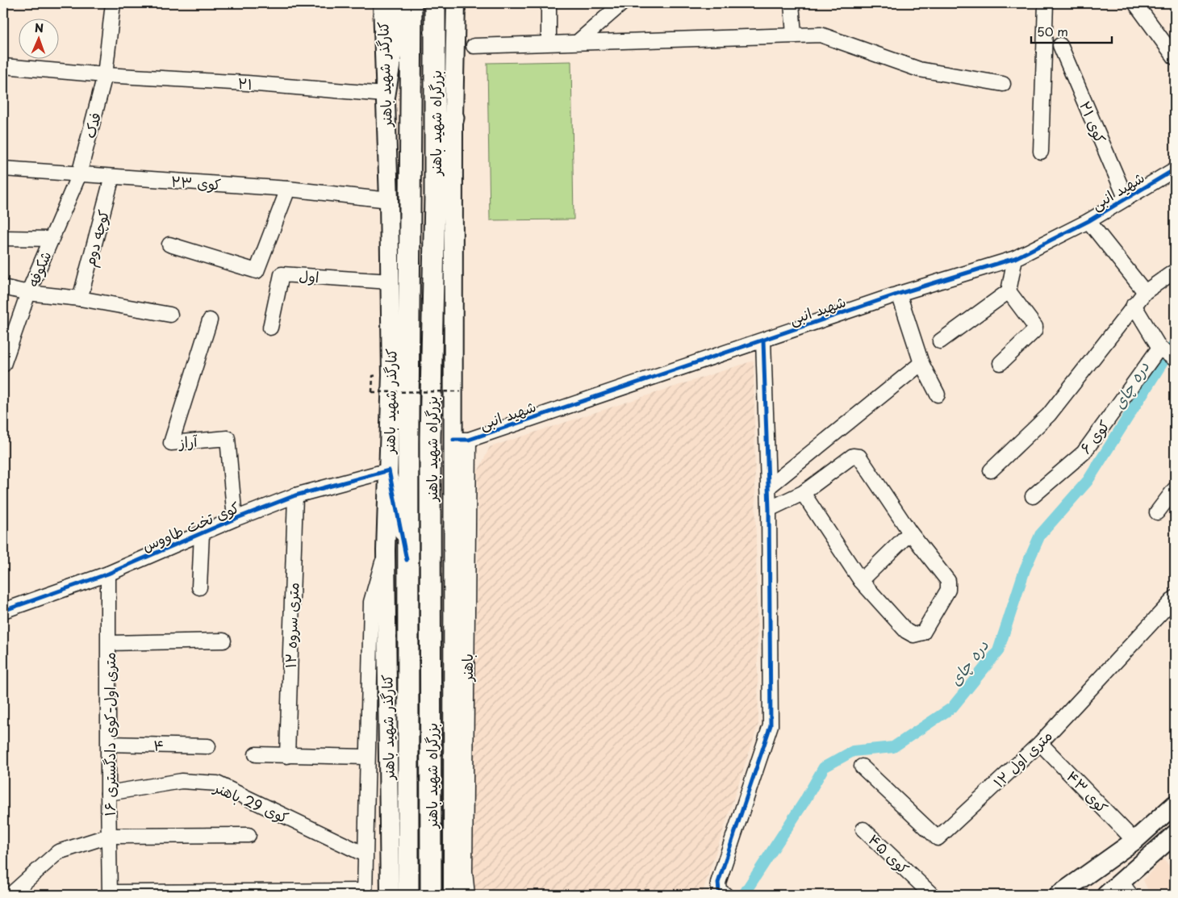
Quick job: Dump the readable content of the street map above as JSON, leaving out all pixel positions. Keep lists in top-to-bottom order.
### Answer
{
  "streets": {
    "highway": ["بزرگراه شهید باهنر"],
    "main road": ["کنارگذر شهید باهنر"],
    "street": [
      "۲۱",
      "کوی ۲۱",
      "فدک",
      "کوی ۲۳",
      "شهید انبی",
      "کوچه دوم",
      "شکوفه",
      "اول",
      "کوی ۶",
      "آراز",
      "کوی تخت طاووس",
      "۱۲ متری سروه",
      "باهنر",
      "۱۶ متری اول-کوی دادگستری",
      "۴",
      "۱۲ متری اول",
      "کوی ۴۳",
      "کوی 29 باهنر",
      "کوی ۴۵"
    ]
  },
  "crossings": [
    ["کنارگذر شهید باهنر", "۲۱"],
    ["کنارگذر شهید باهنر", "کوی ۲۳"],
    ["کنارگذر شهید باهنر", "اول"],
    ["کنارگذر شهید باهنر", "کوی تخت طاووس"],
    ["۲۱", "فدک"],
    ["کوی ۲۱", "شهید انبی"],
    ["فدک", "کوی ۲۳"],
    ["فدک", "شکوفه"],
    ["کوی ۲۳", "کوچه دوم"],
    ["کوی ۲۳", "شکوفه"],
    ["شهید انبی", "باهنر"],
    ["آراز", "کوی تخت طاووس"],
    ["کوی تخت طاووس", "۱۲ متری سروه"],
    ["کوی تخت طاووس", "۱۶ متری اول-کوی دادگستری"],
    ["۱۶ متری اول-کوی دادگستری", "۴"],
    ["۱۶ متری اول-کوی دادگستری", "کوی 29 باهنر"],
    ["۱۲ متری اول", "کوی ۴۳"]
  ],
  "water": ["دره چای"],
  "scale_bar": "50 m",
  "north": "top"
}
